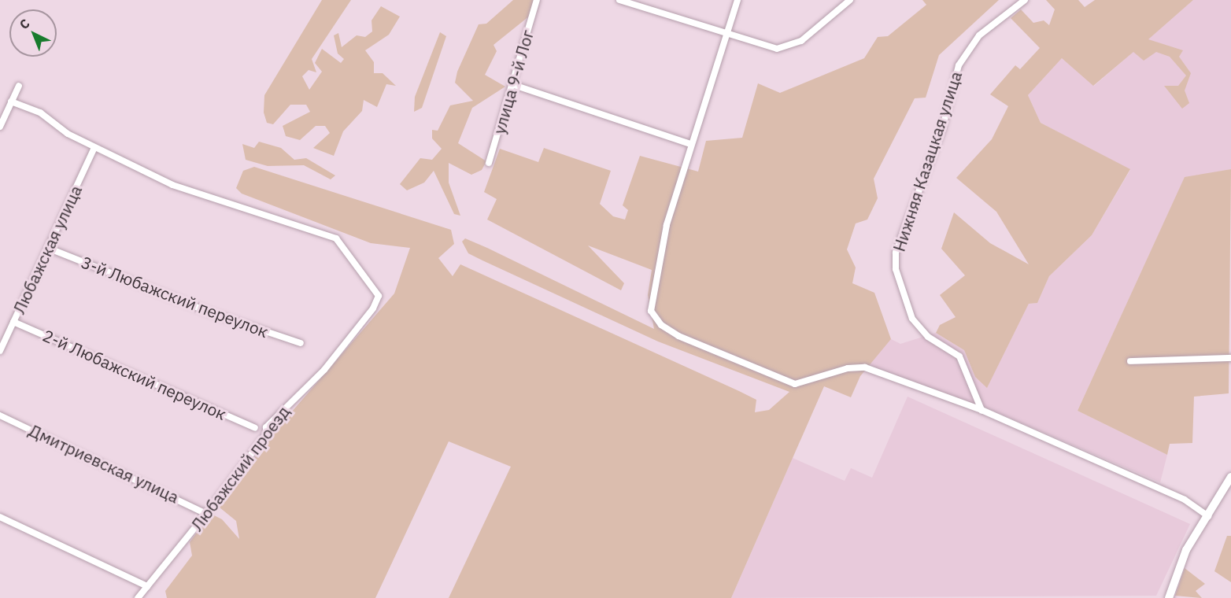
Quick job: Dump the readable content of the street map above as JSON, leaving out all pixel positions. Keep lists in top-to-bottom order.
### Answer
{
  "streets": {
    "street": [
      "улица 9-й Лог",
      "Нижняя Казацкая улица",
      "Любажская улица",
      "3-й Любажский переулок",
      "2-й Любажский переулок",
      "Дмитриевская улица",
      "Любажский проезд"
    ]
  },
  "crossings": [
    ["Любажская улица", "3-й Любажский переулок"],
    ["Любажская улица", "2-й Любажский переулок"],
    ["Любажская улица", "Любажский проезд"],
    ["Дмитриевская улица", "Любажский проезд"]
  ],
  "north": "top left"
}
